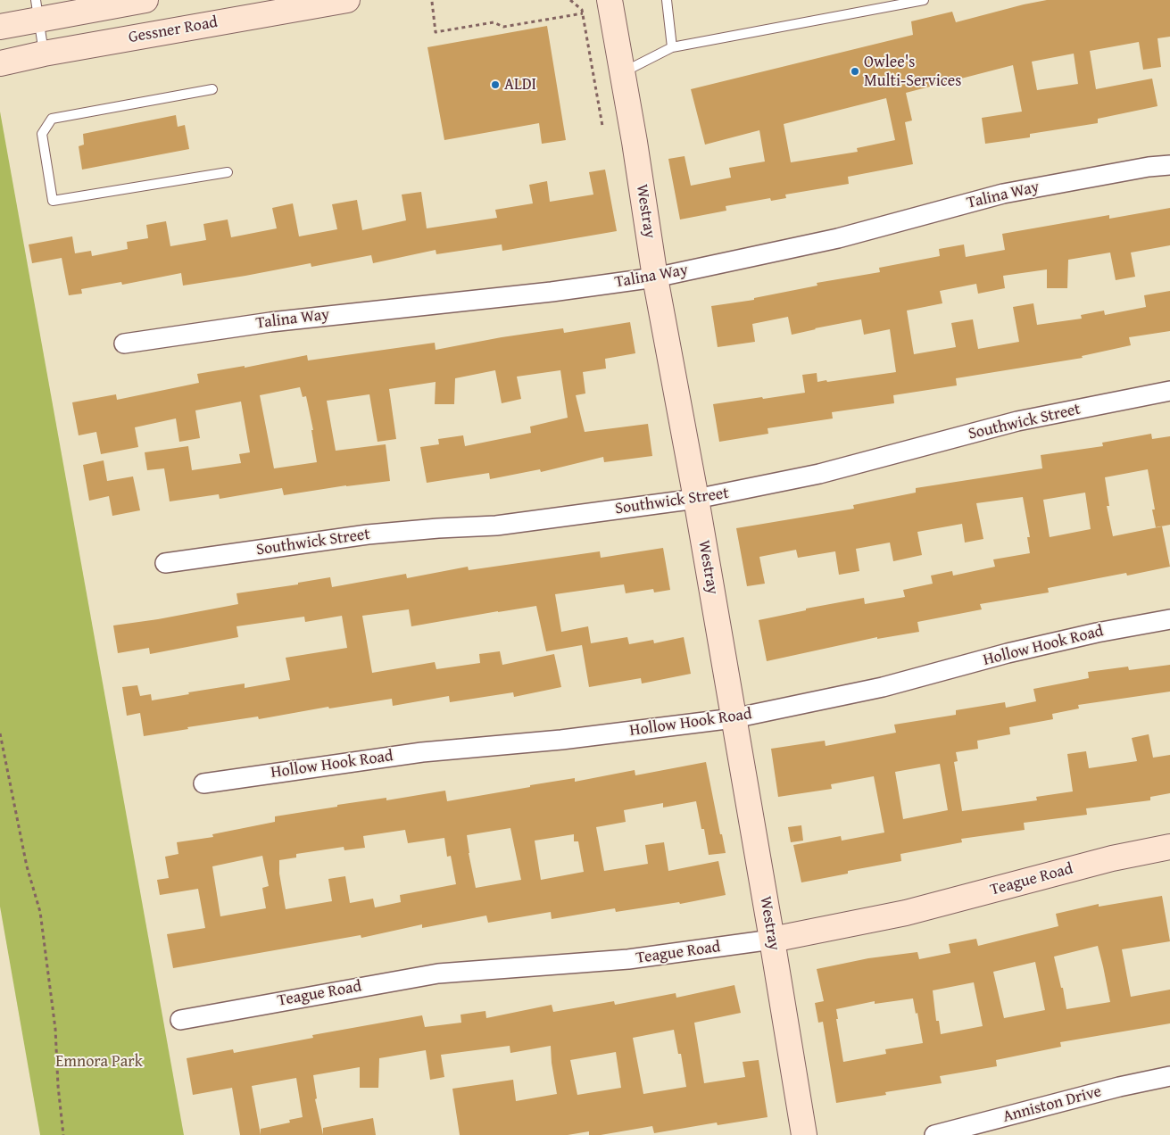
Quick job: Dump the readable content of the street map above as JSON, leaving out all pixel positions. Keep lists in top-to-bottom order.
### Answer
{
  "streets": {
    "street": [
      "Gessner Road",
      "Talina Way",
      "Westray",
      "Southwick Street",
      "Hollow Hook Road",
      "Teague Road",
      "Anniston Drive"
    ]
  },
  "crossings": [
    ["Talina Way", "Westray"],
    ["Westray", "Southwick Street"],
    ["Westray", "Hollow Hook Road"],
    ["Westray", "Teague Road"]
  ],
  "parks": ["Emnora Park"],
  "places": ["Owlee's Multi-Services", "ALDI"]
}
